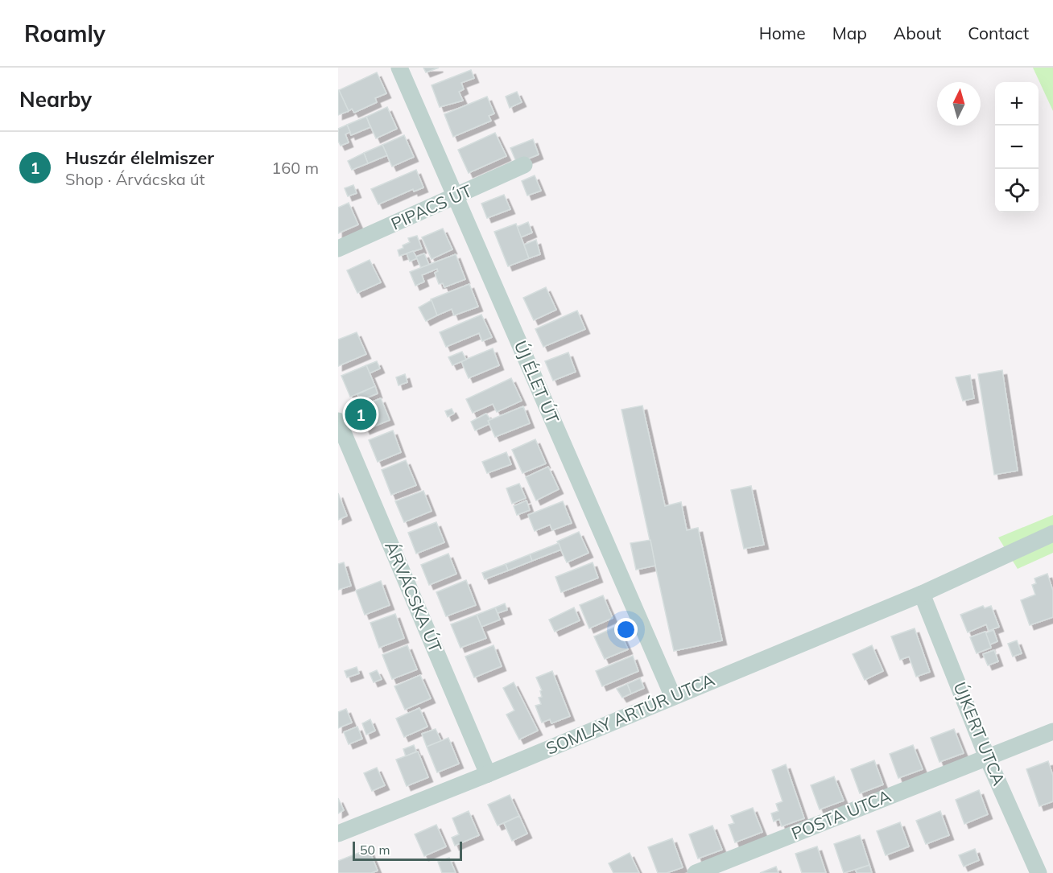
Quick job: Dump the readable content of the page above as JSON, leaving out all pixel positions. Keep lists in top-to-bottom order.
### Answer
{
  "streets": {
    "street": [
      "PIPACS ÚT",
      "ÚJ ÉLET ÚT",
      "ÁRVÁCSKA ÚT",
      "SOMLAY ARTÚR UTCA",
      "ÚJKERT UTCA",
      "POSTA UTCA"
    ]
  },
  "crossings": [
    ["PIPACS ÚT", "ÚJ ÉLET ÚT"],
    ["ÚJ ÉLET ÚT", "SOMLAY ARTÚR UTCA"],
    ["ÁRVÁCSKA ÚT", "SOMLAY ARTÚR UTCA"],
    ["SOMLAY ARTÚR UTCA", "ÚJKERT UTCA"],
    ["ÚJKERT UTCA", "POSTA UTCA"]
  ],
  "scale_bar": "50 m",
  "north": "top",
  "page": {
    "header": "Roamly",
    "nav": [
      "Home",
      "Map",
      "About",
      "Contact"
    ],
    "heading": "Nearby",
    "map_buttons": ["+", "−"],
    "list": [
      {
        "mark": "1",
        "name": "Huszár élelmiszer",
        "note": "Shop · Árvácska út",
        "value": "160 m"
      }
    ],
    "pins": "1",
    "scale": "50 m"
  }
}
